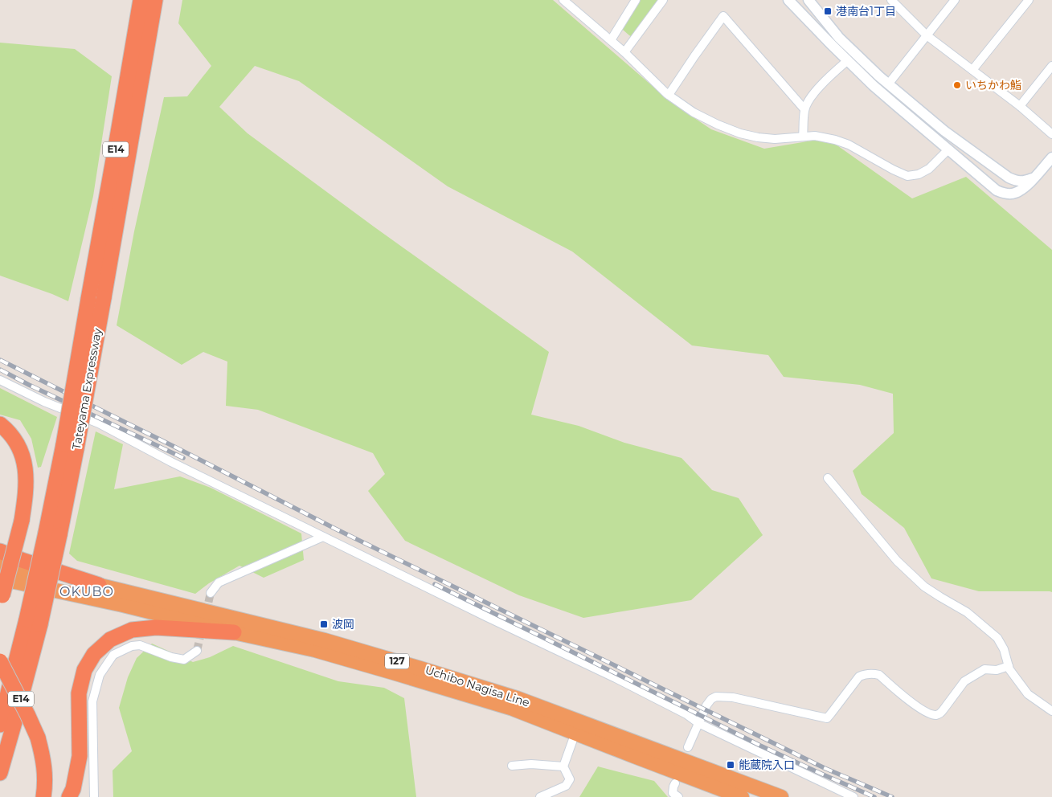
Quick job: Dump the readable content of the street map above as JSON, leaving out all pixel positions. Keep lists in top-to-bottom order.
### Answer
{
  "streets": {
    "highway": [
      "E14",
      "Tateyama Expressway",
      "127",
      "Uchibo Nagisa Line"
    ]
  },
  "districts": ["OKUBO"],
  "places": {
    "transit": ["港南台1丁目", "波岡", "能蔵院入口"],
    "other": ["いちかわ鮨"]
  }
}
